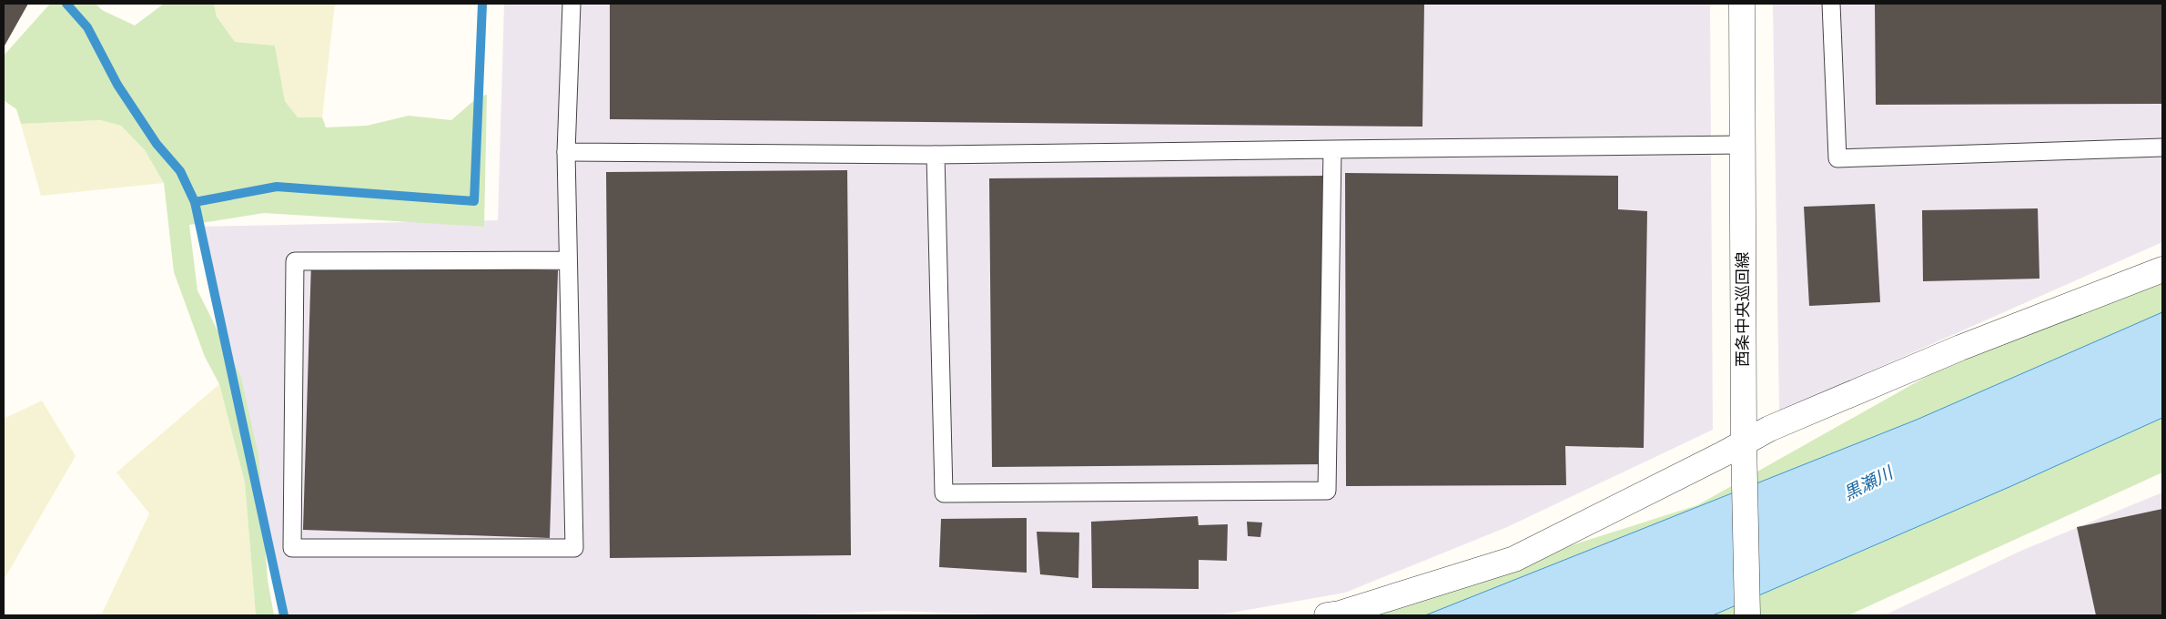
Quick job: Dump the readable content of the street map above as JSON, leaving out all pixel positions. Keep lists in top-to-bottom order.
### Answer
{
  "streets": {
    "street": ["西条中央巡回線"]
  },
  "water": ["黒瀬川"]
}
